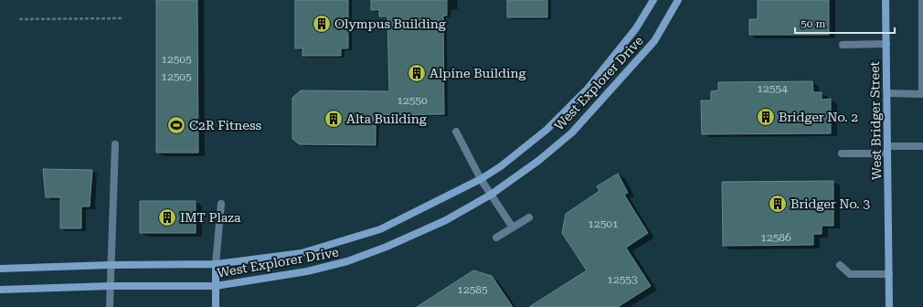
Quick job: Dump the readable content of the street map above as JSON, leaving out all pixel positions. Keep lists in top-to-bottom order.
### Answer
{
  "streets": {
    "street": ["West Explorer Drive", "West Bridger Street"]
  },
  "places": {
    "building": [
      "Olympus Building",
      "Alpine Building",
      "Bridger No. 2",
      "Alta Building",
      "Bridger No. 3",
      "IMT Plaza"
    ],
    "sports": ["C2R Fitness"]
  },
  "house_numbers": [
    "12505",
    "12505",
    "12554",
    "12550",
    "12501",
    "12586",
    "12553",
    "12585"
  ],
  "scale_bar": "50 m"
}
